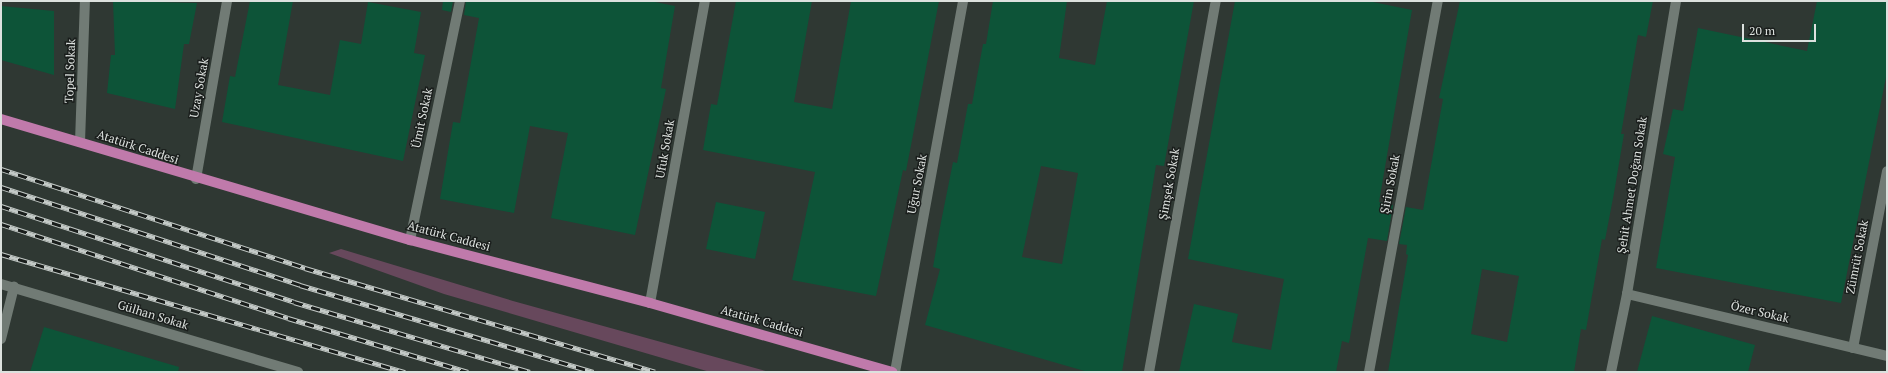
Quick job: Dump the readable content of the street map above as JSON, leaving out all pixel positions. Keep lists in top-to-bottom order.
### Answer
{
  "streets": {
    "main road": ["Atatürk Caddesi"],
    "street": [
      "Topel Sokak",
      "Uzay Sokak",
      "Ümit Sokak",
      "Ufuk Sokak",
      "Uğur Sokak",
      "Şimşek Sokak",
      "Şirin Sokak",
      "Şehit Ahmet Doğan Sokak",
      "Zümrüt Sokak",
      "Özer Sokak",
      "Gülhan Sokak"
    ]
  },
  "crossings": [
    ["Topel Sokak", "Atatürk Caddesi"],
    ["Uzay Sokak", "Atatürk Caddesi"],
    ["Ümit Sokak", "Atatürk Caddesi"],
    ["Atatürk Caddesi", "Ufuk Sokak"],
    ["Atatürk Caddesi", "Uğur Sokak"],
    ["Şehit Ahmet Doğan Sokak", "Özer Sokak"],
    ["Zümrüt Sokak", "Özer Sokak"]
  ],
  "scale_bar": "20 m"
}
